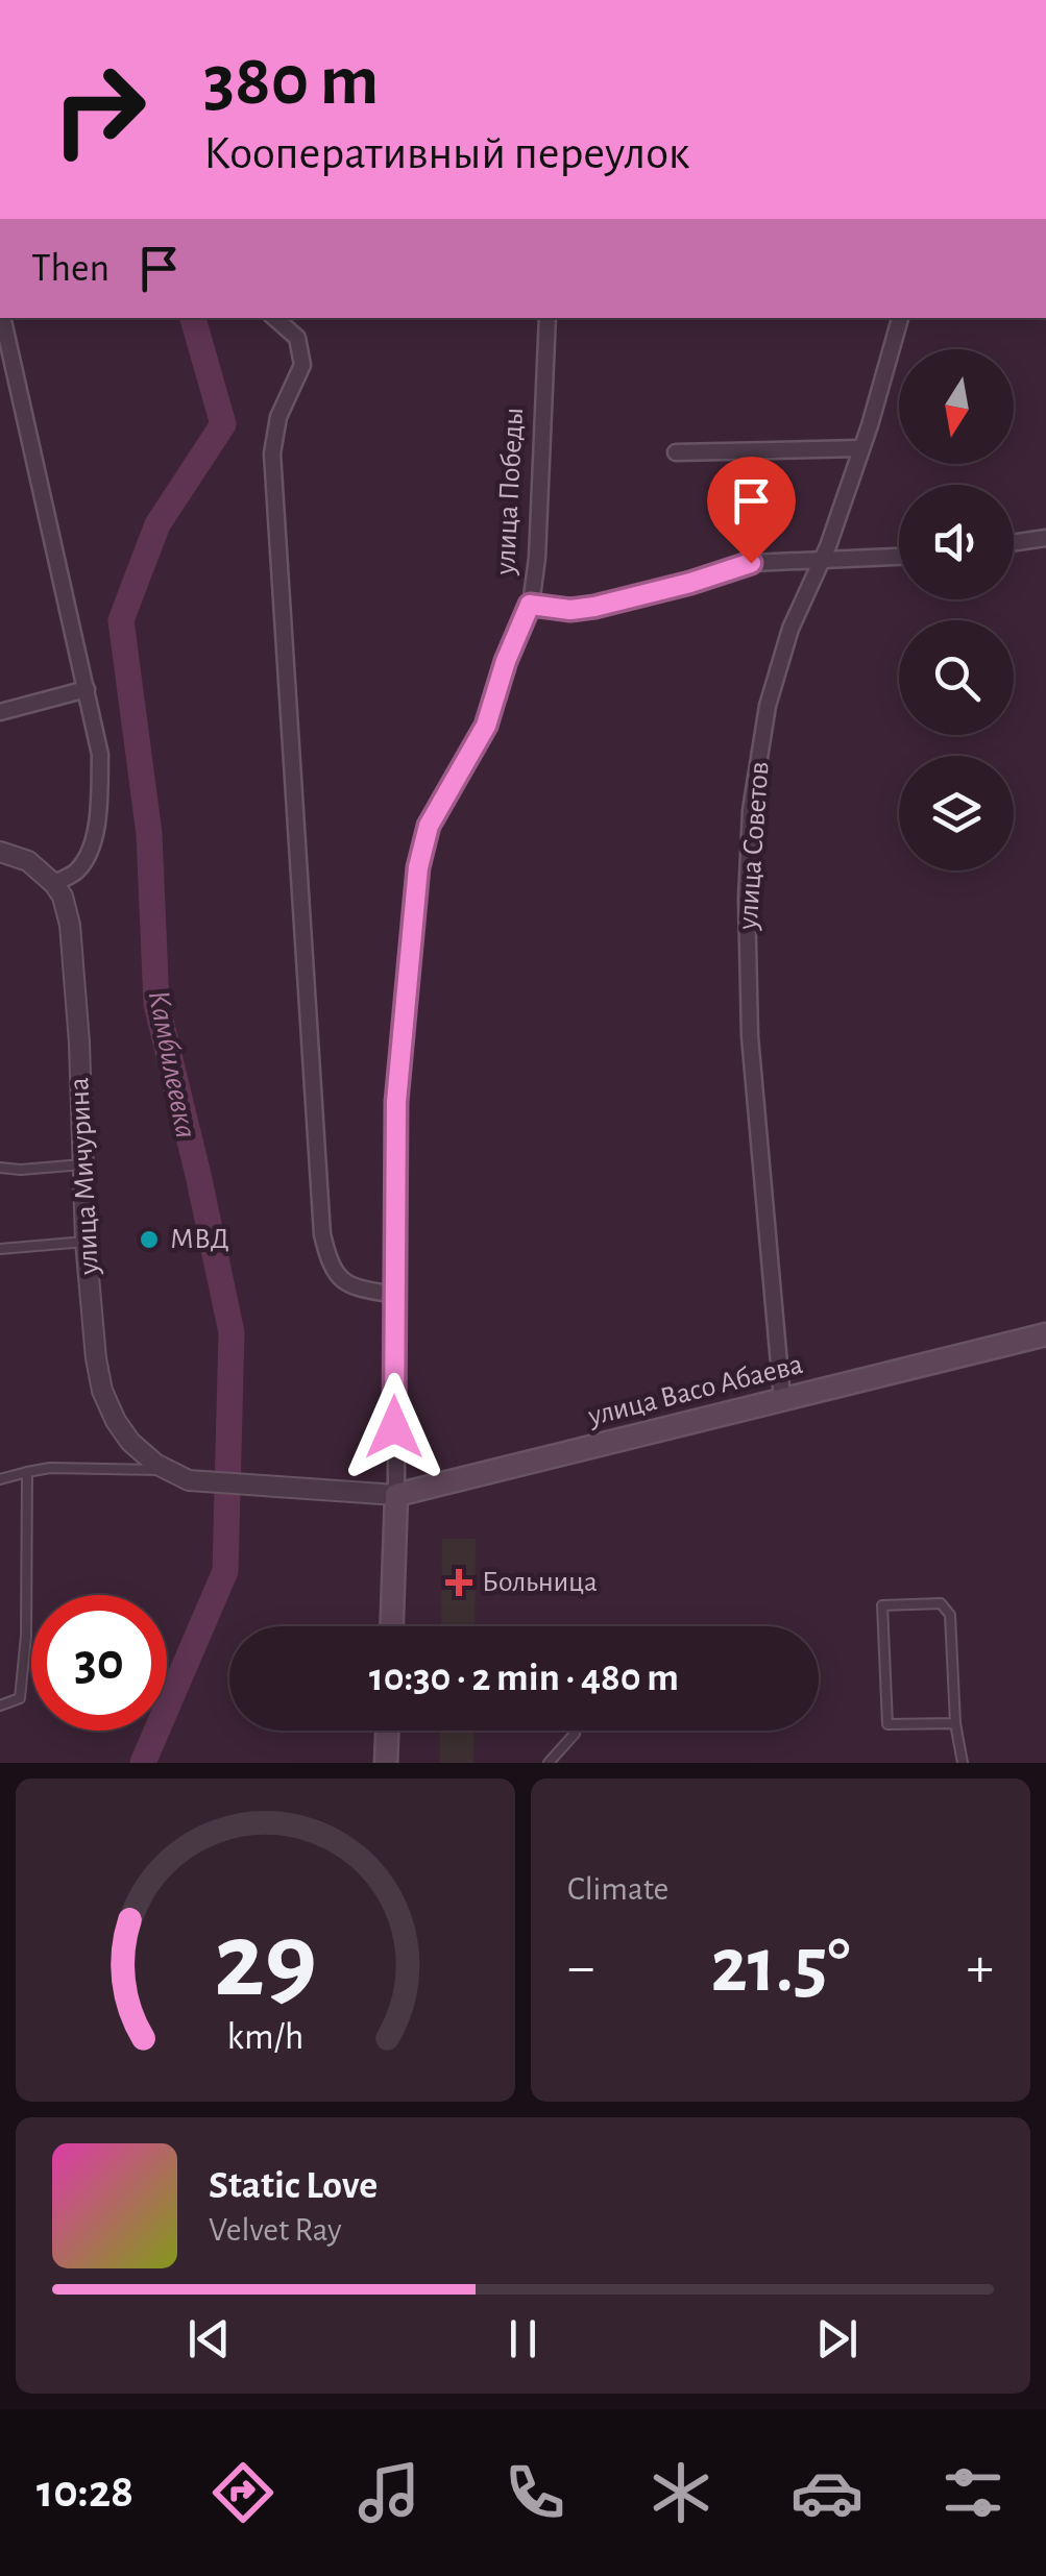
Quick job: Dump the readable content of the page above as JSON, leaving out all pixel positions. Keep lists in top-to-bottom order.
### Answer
{
  "streets": {
    "main road": ["улица Победы", "улица Васо Абаева"],
    "street": ["улица Советов", "улица Мичурина"]
  },
  "crossings": [
    ["улица Победы", "улица Васо Абаева"],
    ["улица Советов", "улица Васо Абаева"],
    ["улица Мичурина", "улица Васо Абаева"]
  ],
  "water": ["Камбилеевка"],
  "places": {
    "other": ["МВД"],
    "health": ["Больница"]
  },
  "north": "bottom",
  "page": {
    "turn": ["380 m", "Кооперативный переулок"],
    "then": "Then",
    "limit": "30",
    "trip": "10:30 · 2 min · 480 m",
    "tile": "Climate",
    "heat": ["−", "21.5°", "+"],
    "song": ["Static Love", "Velvet Ray"],
    "tabs": "10:28",
    "gauge": ["29", "km/h"]
  }
}
